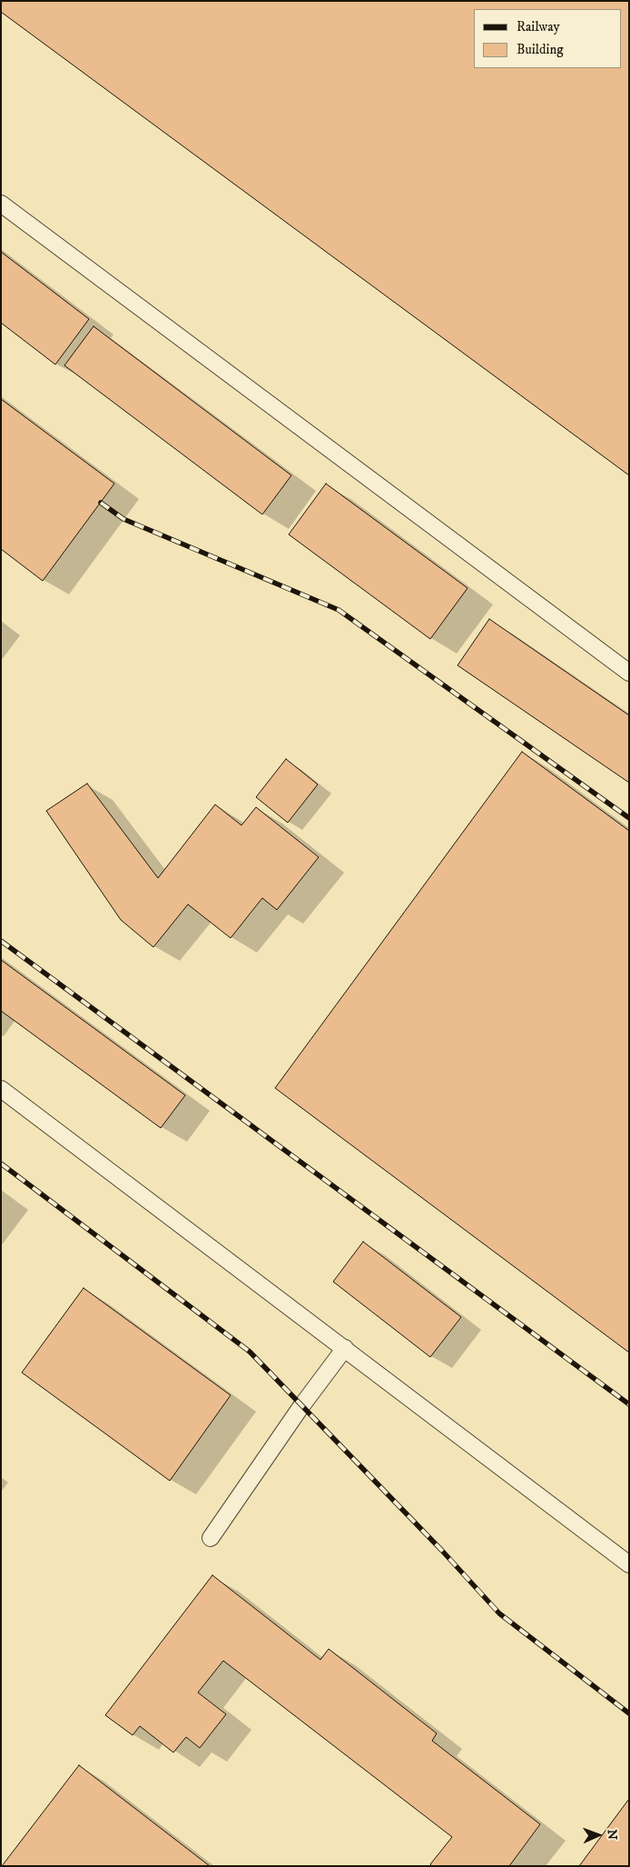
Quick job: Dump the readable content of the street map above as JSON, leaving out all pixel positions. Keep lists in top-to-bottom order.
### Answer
{
  "legend": ["Railway", "Building"],
  "north": "right"
}
